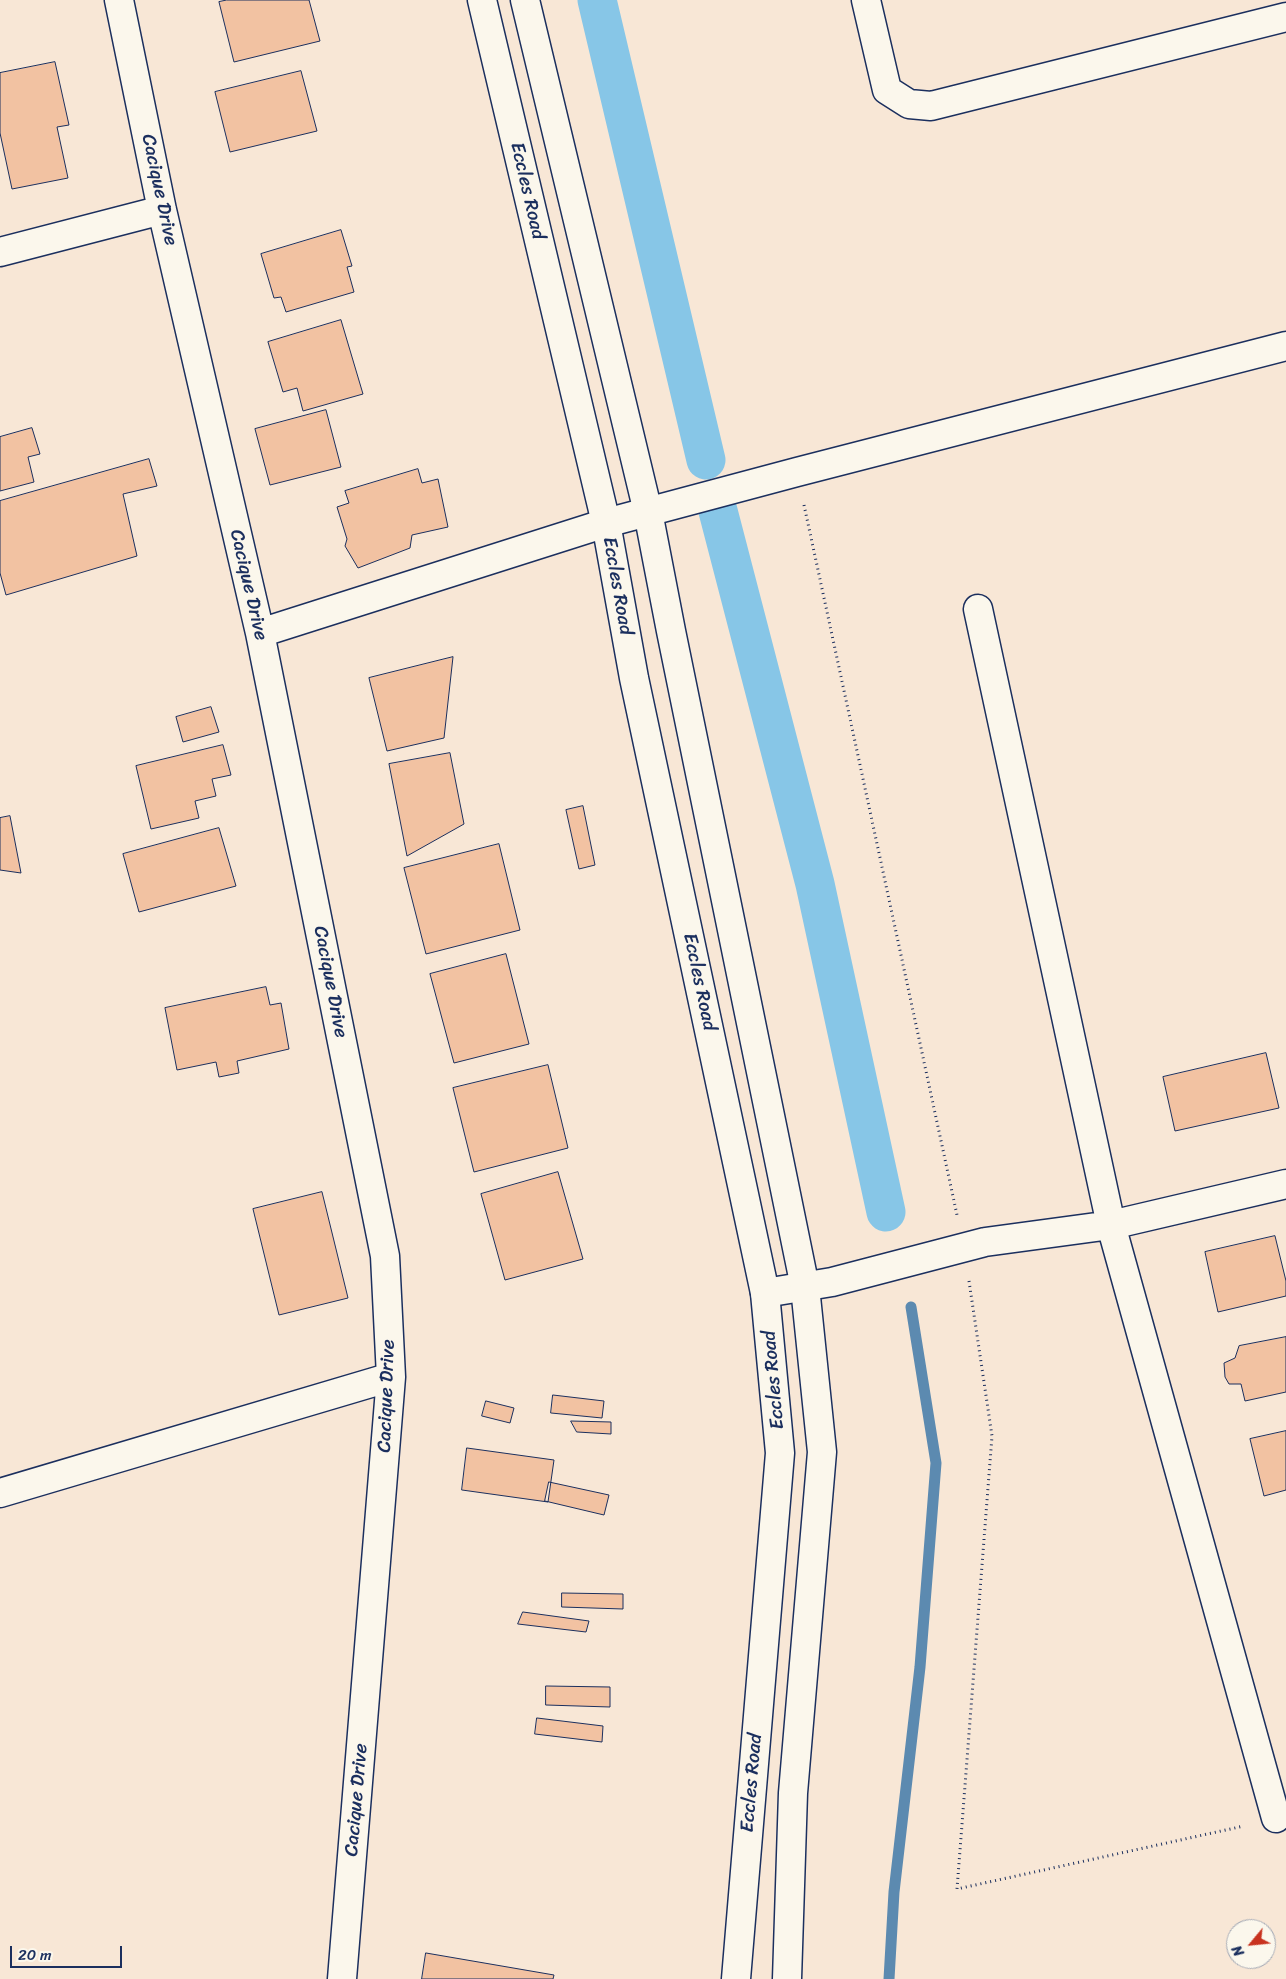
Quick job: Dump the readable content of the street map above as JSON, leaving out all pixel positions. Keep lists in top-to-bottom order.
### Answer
{
  "streets": {
    "street": ["Cacique Drive", "Eccles Road"]
  },
  "scale_bar": "20 m",
  "north": "bottom left"
}
